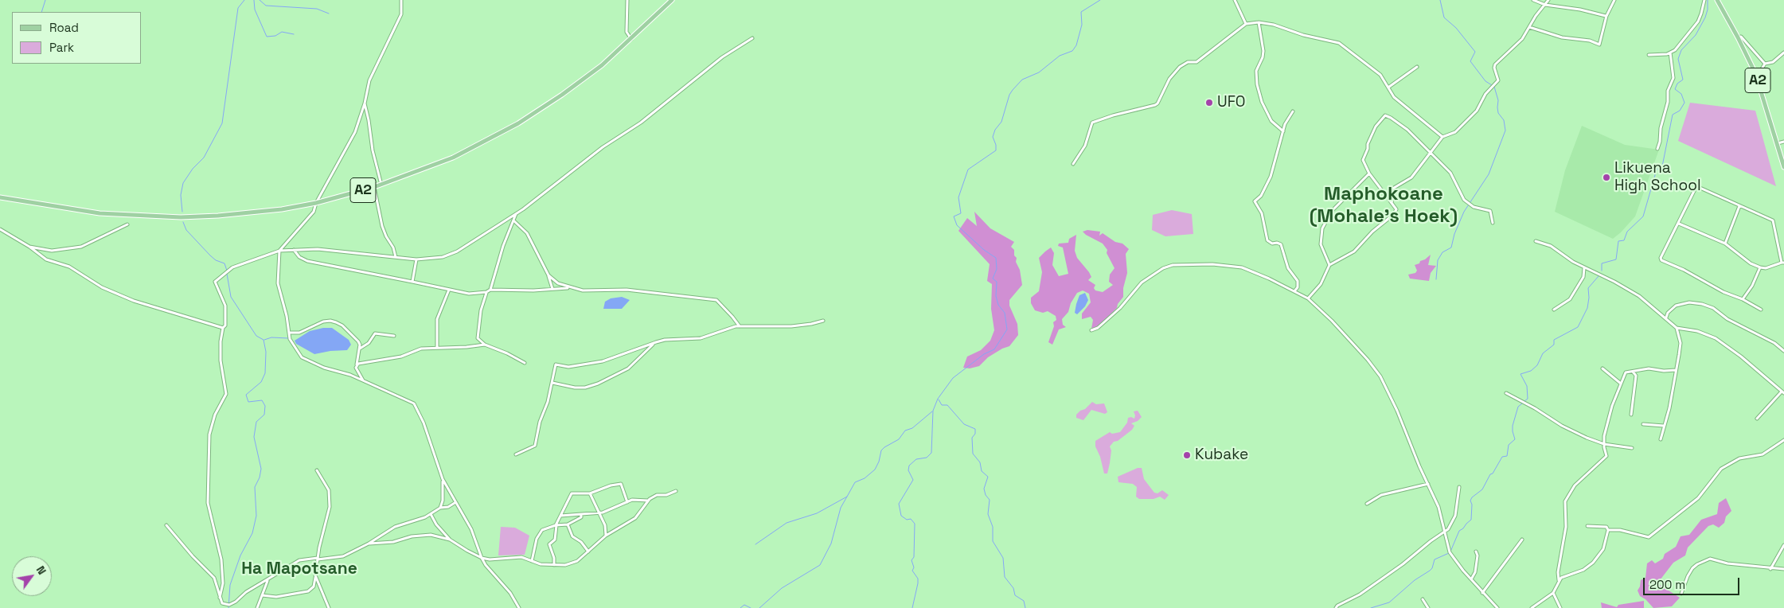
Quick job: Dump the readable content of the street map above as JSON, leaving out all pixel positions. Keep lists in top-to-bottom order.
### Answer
{
  "streets": {
    "main road": ["A2"]
  },
  "districts": ["Maphokoane (Mohale's Hoek)", "Ha Mapotsane"],
  "places": ["UFO", "Likuena High School", "Kubake"],
  "legend": ["Road", "Park"],
  "scale_bar": "200 m",
  "north": "top right"
}
